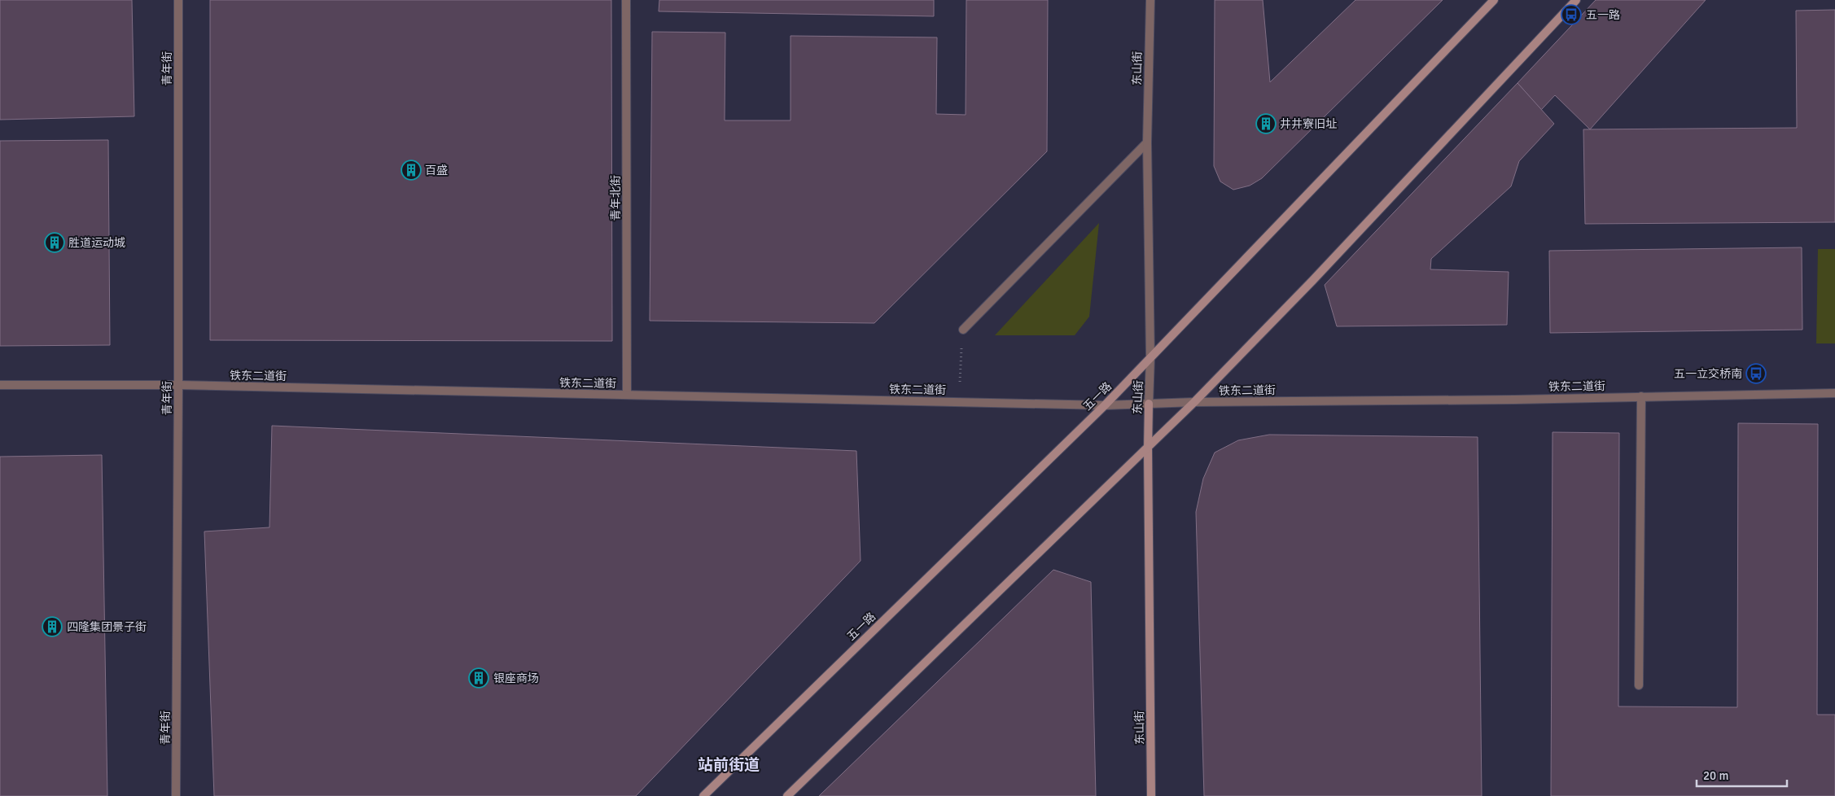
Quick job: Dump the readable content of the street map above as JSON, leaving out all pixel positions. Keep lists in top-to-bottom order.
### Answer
{
  "streets": {
    "main road": ["东山街", "五一路"],
    "street": ["青年街", "青年北街", "铁东二道街"]
  },
  "crossings": [
    ["青年街", "铁东二道街"],
    ["东山街", "铁东二道街"],
    ["东山街", "五一路"],
    ["青年北街", "铁东二道街"],
    ["铁东二道街", "五一路"]
  ],
  "districts": ["站前街道"],
  "places": {
    "bus stop": ["五一路", "五一立交桥南"],
    "building": [
      "井井寮旧址",
      "百盛",
      "胜道运动城",
      "四隆集团景子街",
      "银座商场"
    ]
  },
  "scale_bar": "20 m"
}
